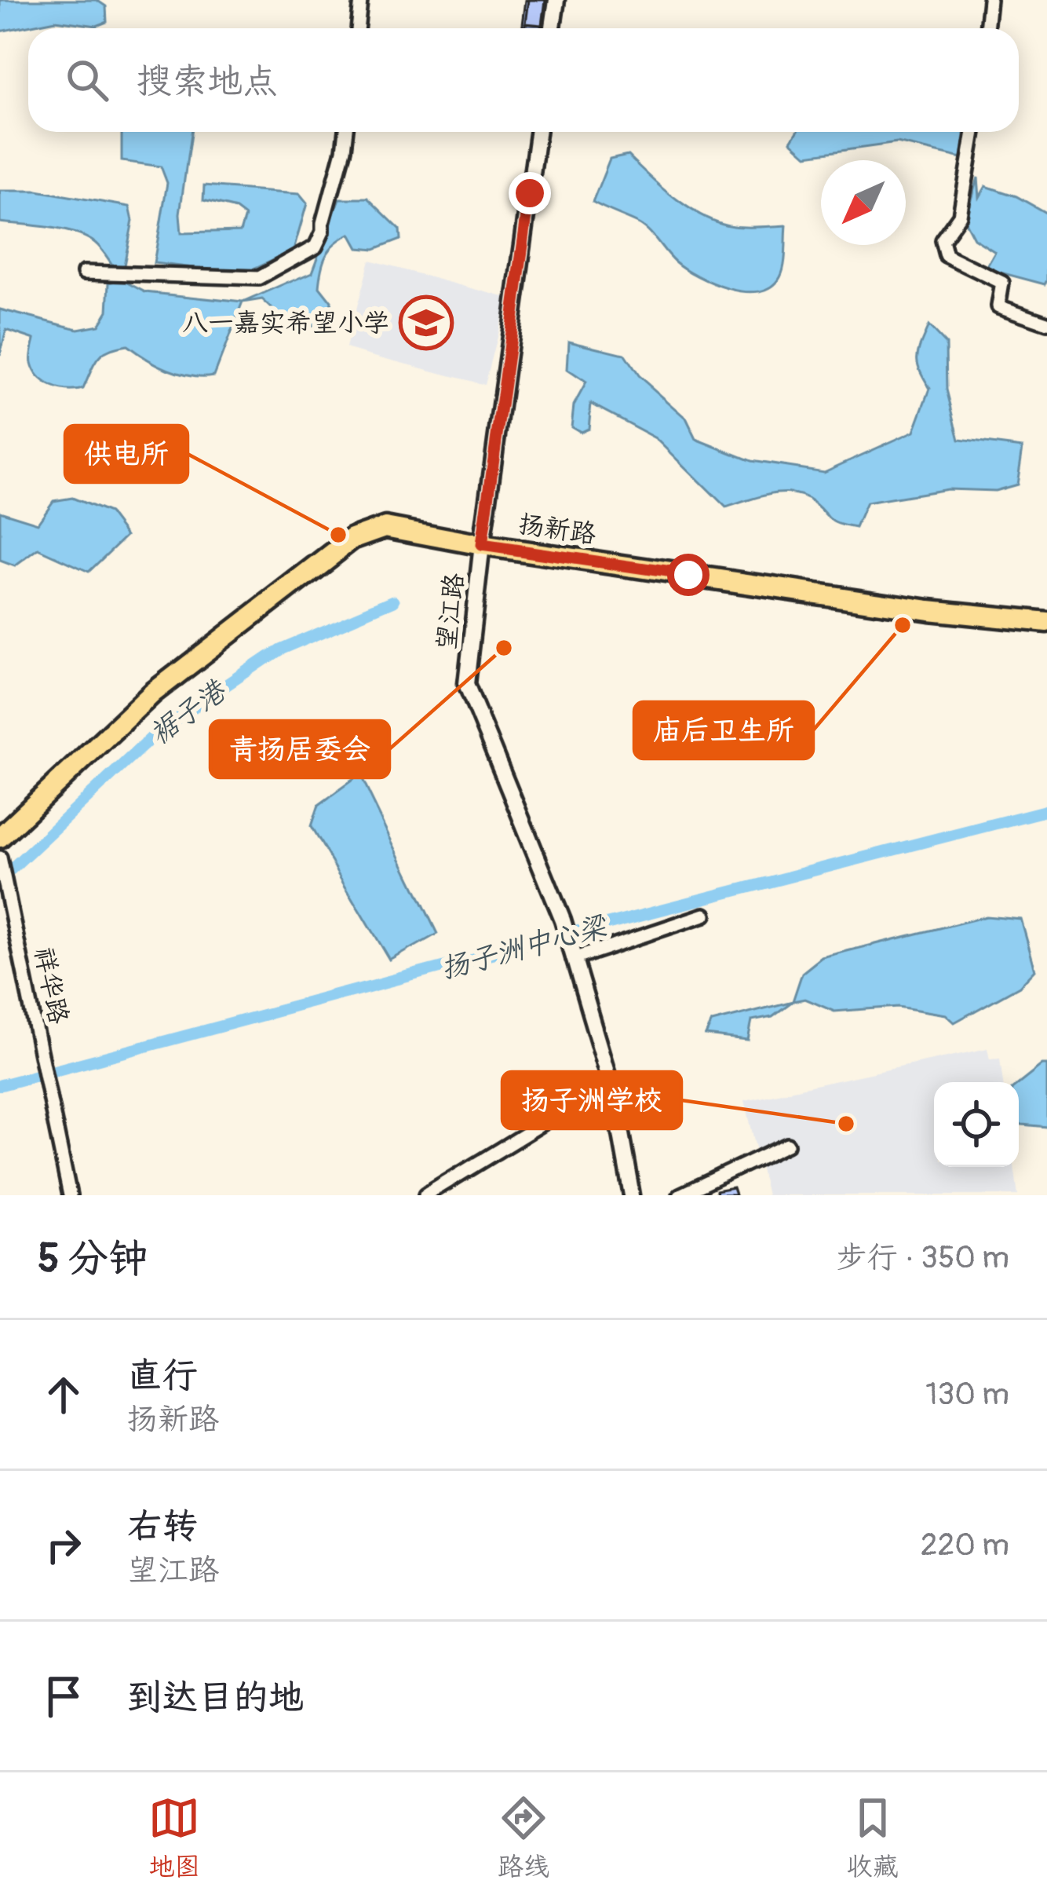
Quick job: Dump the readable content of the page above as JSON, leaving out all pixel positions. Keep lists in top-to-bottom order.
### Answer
{
  "streets": {
    "main road": ["扬新路"],
    "street": ["望江路", "祥华路"]
  },
  "crossings": [
    ["扬新路", "望江路"]
  ],
  "water": ["裾子港", "扬子洲中心梁"],
  "places": {
    "school or university": ["八一嘉实希望小学"],
    "other": [
      "供电所",
      "庙后卫生所",
      "青扬居委会",
      "扬子洲学校"
    ]
  },
  "north": "bottom left",
  "page": {
    "search": "搜索地点",
    "heading": ["5 分钟", "步行 · 350 m"],
    "list": [
      ["直行", "扬新路", "130 m"],
      ["右转", "望江路", "220 m"],
      "到达目的地"
    ],
    "nav": ["地图", "路线", "收藏"]
  }
}
